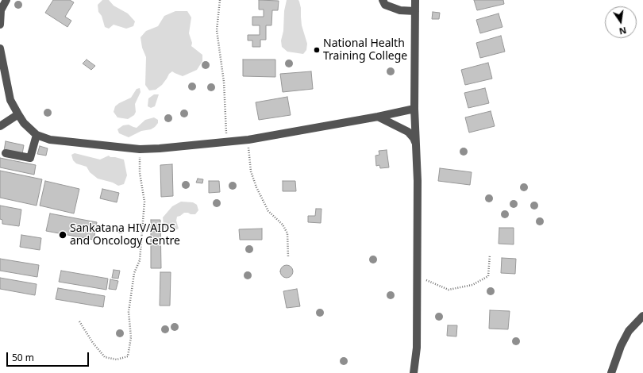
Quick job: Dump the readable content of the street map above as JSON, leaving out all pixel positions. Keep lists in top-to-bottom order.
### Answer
{
  "places": ["National Health Training College", "Sankatana HIV/AIDS and Oncology Centre"],
  "scale_bar": "50 m",
  "north": "bottom"
}
